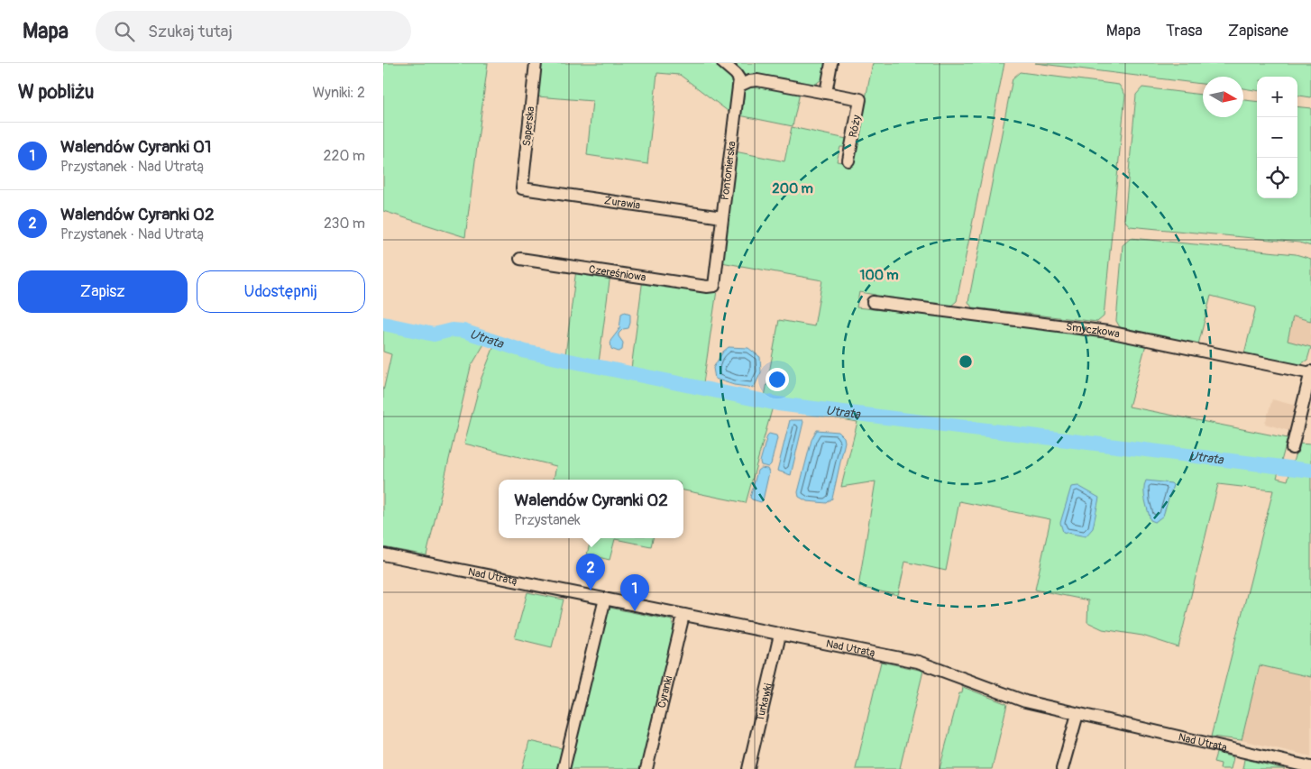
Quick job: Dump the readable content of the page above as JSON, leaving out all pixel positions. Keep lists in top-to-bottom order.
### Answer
{
  "streets": {
    "street": [
      "Saperska",
      "Róży",
      "Pontonierska",
      "Żurawia",
      "Czereśniowa",
      "Smyczkowa",
      "Nad Utratą",
      "Cyranki",
      "Turkawki"
    ]
  },
  "crossings": [
    ["Saperska", "Żurawia"],
    ["Róży", "Pontonierska"],
    ["Pontonierska", "Żurawia"],
    ["Pontonierska", "Czereśniowa"],
    ["Nad Utratą", "Cyranki"],
    ["Nad Utratą", "Turkawki"]
  ],
  "water": ["Utrata"],
  "north": "right",
  "page": {
    "header": "Mapa",
    "search": "Szukaj tutaj",
    "nav": ["Mapa", "Trasa", "Zapisane"],
    "heading": ["W pobliżu", "Wyniki: 2"],
    "map_buttons": ["+", "−"],
    "list": [
      {
        "mark": "1",
        "name": "Walendów Cyranki 01",
        "note": "Przystanek · Nad Utratą",
        "value": "220 m"
      },
      {
        "mark": "2",
        "name": "Walendów Cyranki 02",
        "note": "Przystanek · Nad Utratą",
        "value": "230 m"
      }
    ],
    "buttons": ["Zapisz", "Udostępnij"],
    "popup": ["Walendów Cyranki 02", "Przystanek"],
    "pins": ["2", "1"]
  },
  "rings": ["200 m", "100 m"]
}
